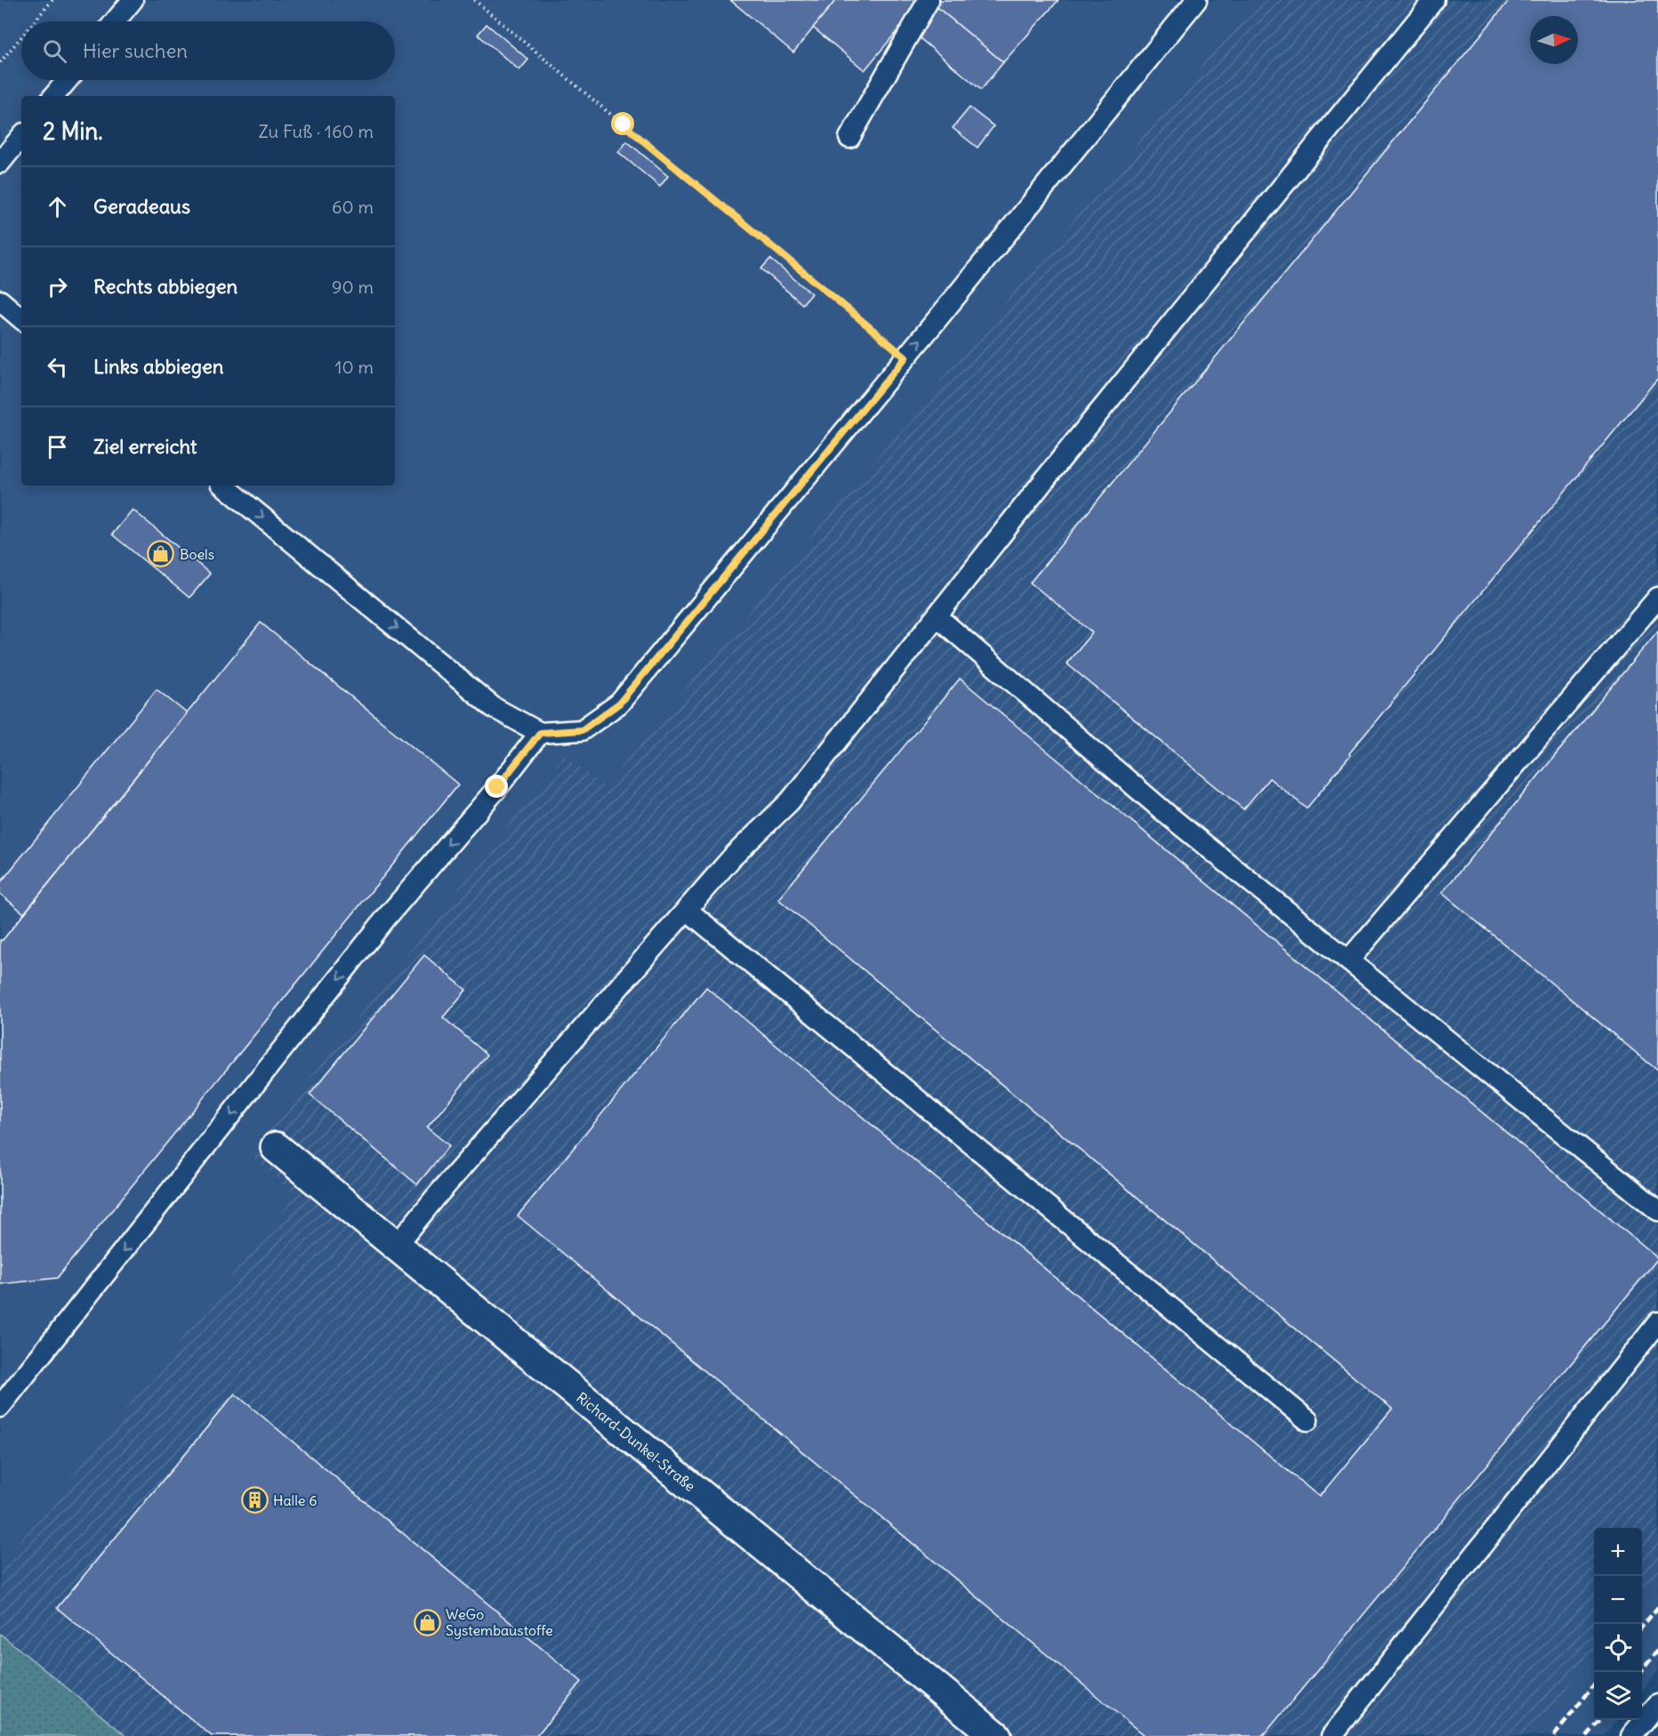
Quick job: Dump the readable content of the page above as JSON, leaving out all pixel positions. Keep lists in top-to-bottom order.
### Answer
{
  "streets": {
    "street": ["Richard-Dunkel-Straße"]
  },
  "places": {
    "shop": ["Boels", "WeGo Systembaustoffe"],
    "building": ["Halle 6"]
  },
  "north": "right",
  "page": {
    "search": "Hier suchen",
    "heading": ["2 Min.", "Zu Fuß · 160 m"],
    "list": [
      ["Geradeaus", "60 m"],
      ["Rechts abbiegen", "90 m"],
      ["Links abbiegen", "10 m"],
      "Ziel erreicht"
    ],
    "map_buttons": ["+", "−"]
  }
}
